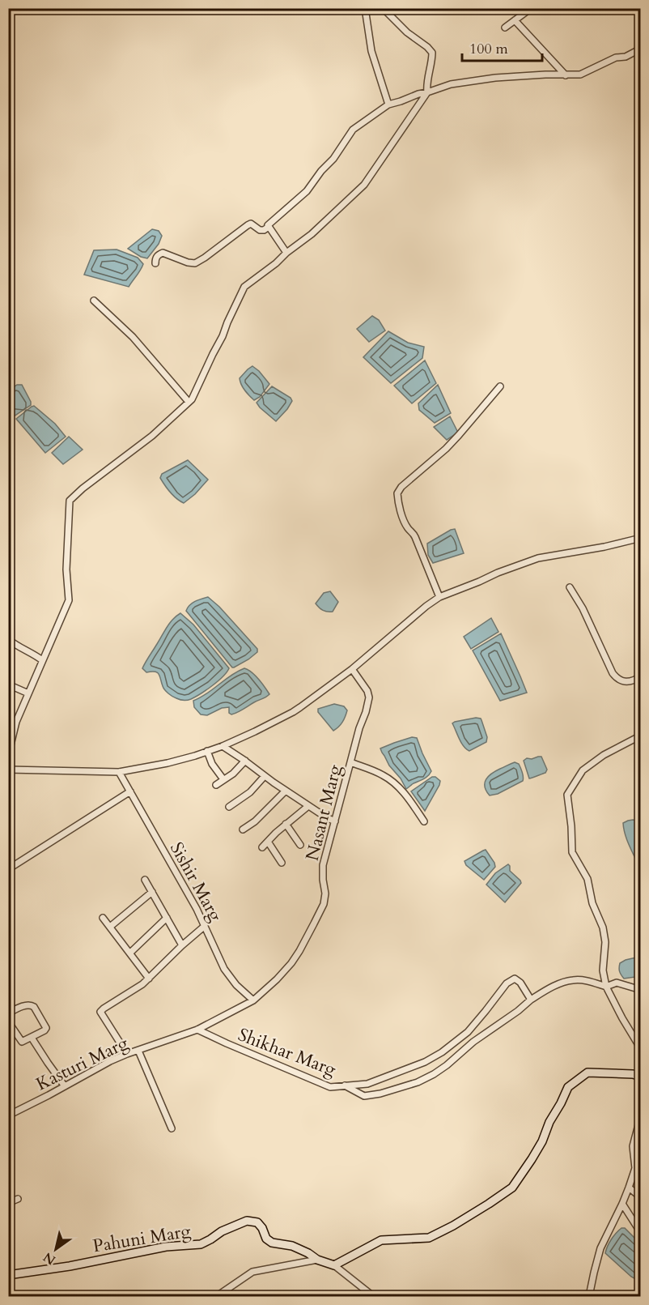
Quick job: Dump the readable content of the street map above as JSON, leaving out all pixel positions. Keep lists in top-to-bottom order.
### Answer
{
  "streets": {
    "street": [
      "Nasant Marg",
      "Sishir Marg",
      "Shikhar Marg",
      "Kasturi Marg",
      "Pahuni Marg"
    ]
  },
  "crossings": [
    ["Nasant Marg", "Sishir Marg"],
    ["Nasant Marg", "Shikhar Marg"],
    ["Nasant Marg", "Kasturi Marg"],
    ["Shikhar Marg", "Kasturi Marg"]
  ],
  "scale_bar": "100 m",
  "north": "bottom left"
}
